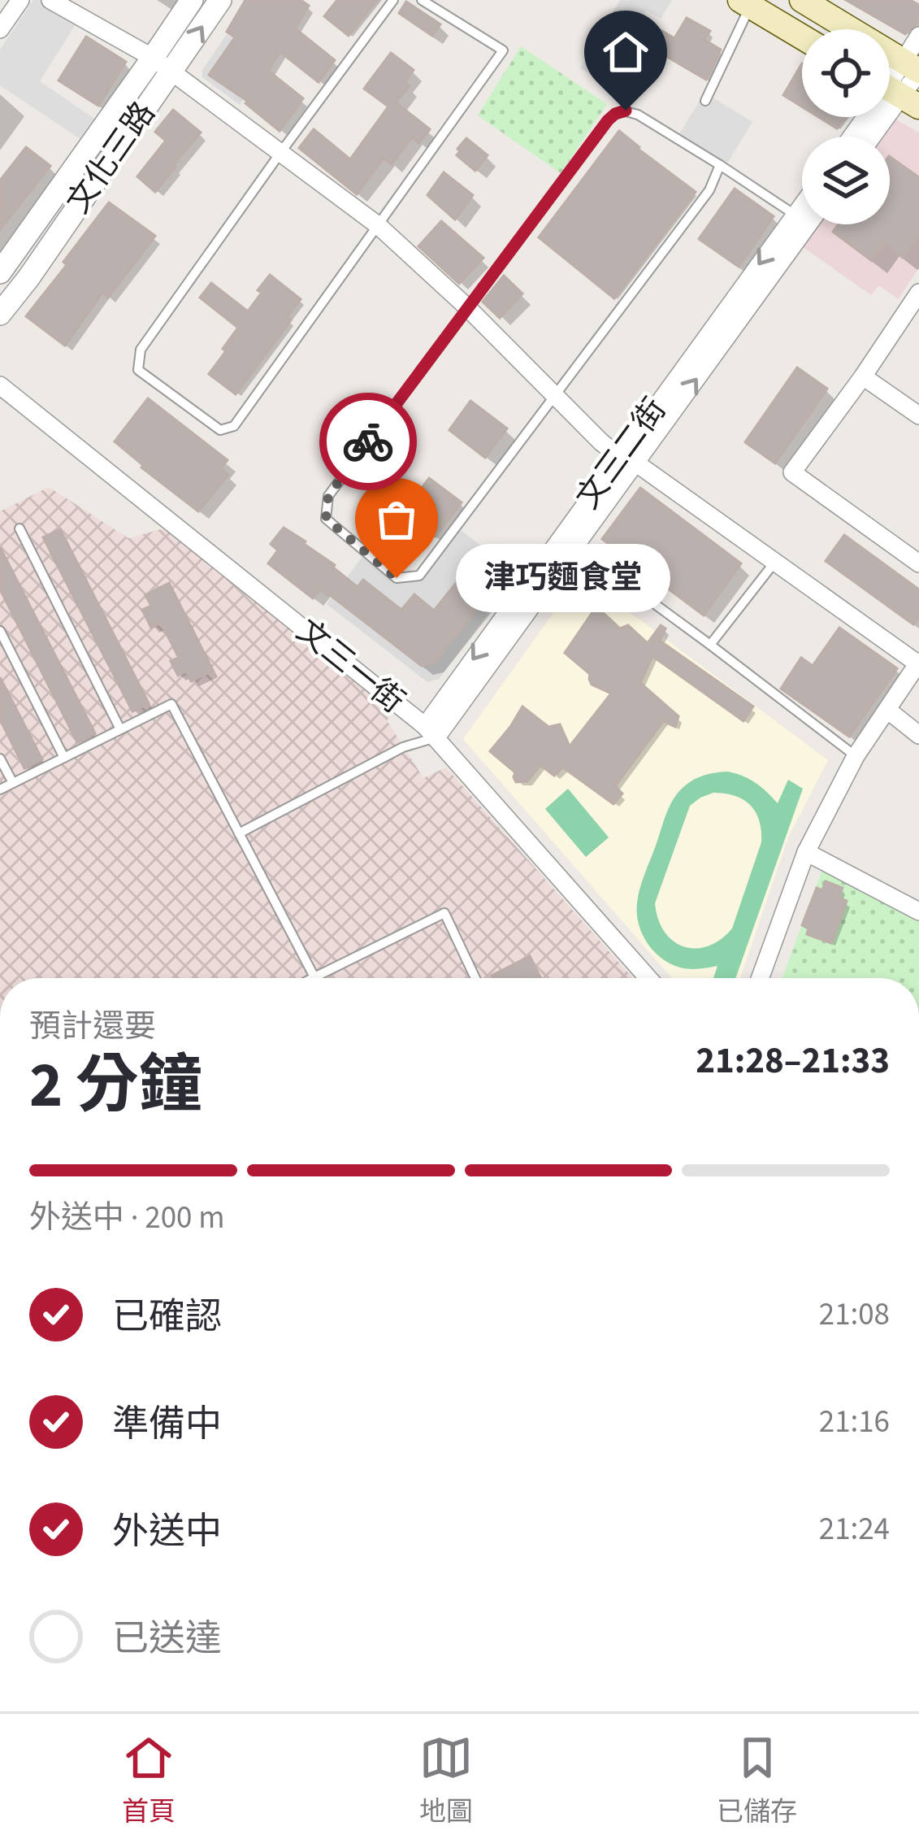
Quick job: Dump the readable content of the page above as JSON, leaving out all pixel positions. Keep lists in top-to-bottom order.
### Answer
{
  "streets": {
    "street": ["文化三路", "文三二街", "文三一街"]
  },
  "crossings": [
    ["文三二街", "文三一街"]
  ],
  "places": ["津巧麵食堂"],
  "page": {
    "bubble": "津巧麵食堂",
    "heading": ["2 分鐘", "預計還要", "21:28–21:33"],
    "bar": "外送中 · 200 m",
    "list": [
      ["已確認", "21:08"],
      ["準備中", "21:16"],
      ["外送中", "21:24"],
      "已送達"
    ],
    "tabs": ["首頁", "地圖", "已儲存"]
  }
}
